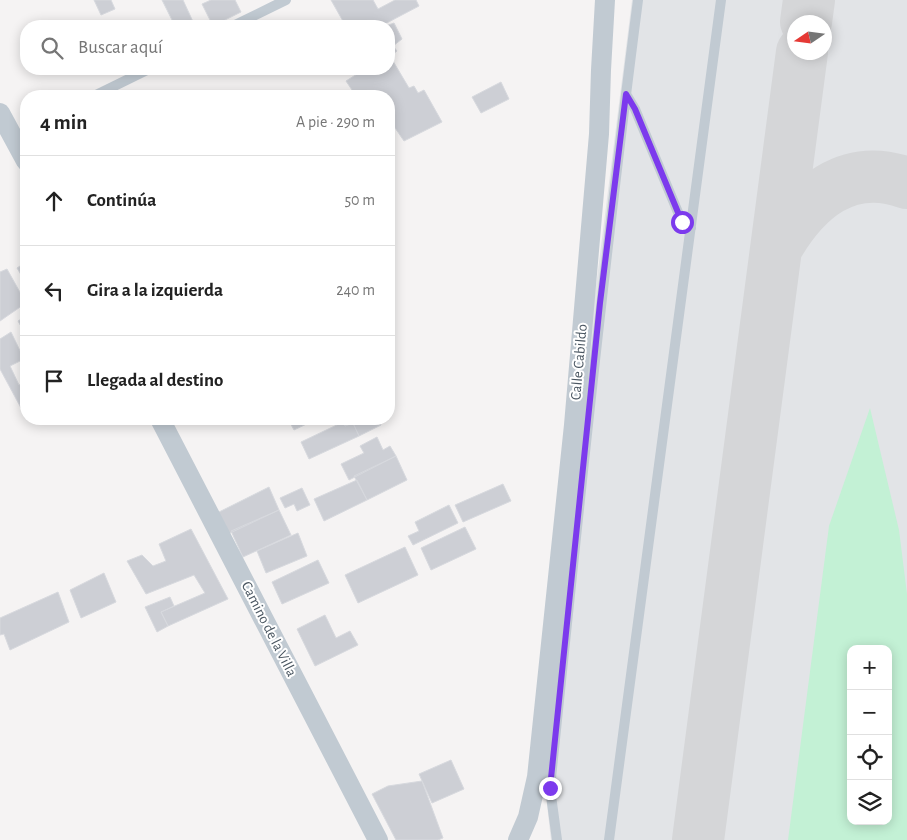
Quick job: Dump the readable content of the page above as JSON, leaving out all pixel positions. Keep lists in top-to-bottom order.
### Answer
{
  "streets": {
    "street": ["Calle Cabildo", "Camino de la Villa"]
  },
  "north": "left",
  "page": {
    "search": "Buscar aquí",
    "heading": ["4 min", "A pie · 290 m"],
    "list": [
      ["Continúa", "50 m"],
      ["Gira a la izquierda", "240 m"],
      "Llegada al destino"
    ],
    "map_buttons": ["+", "−"]
  }
}
